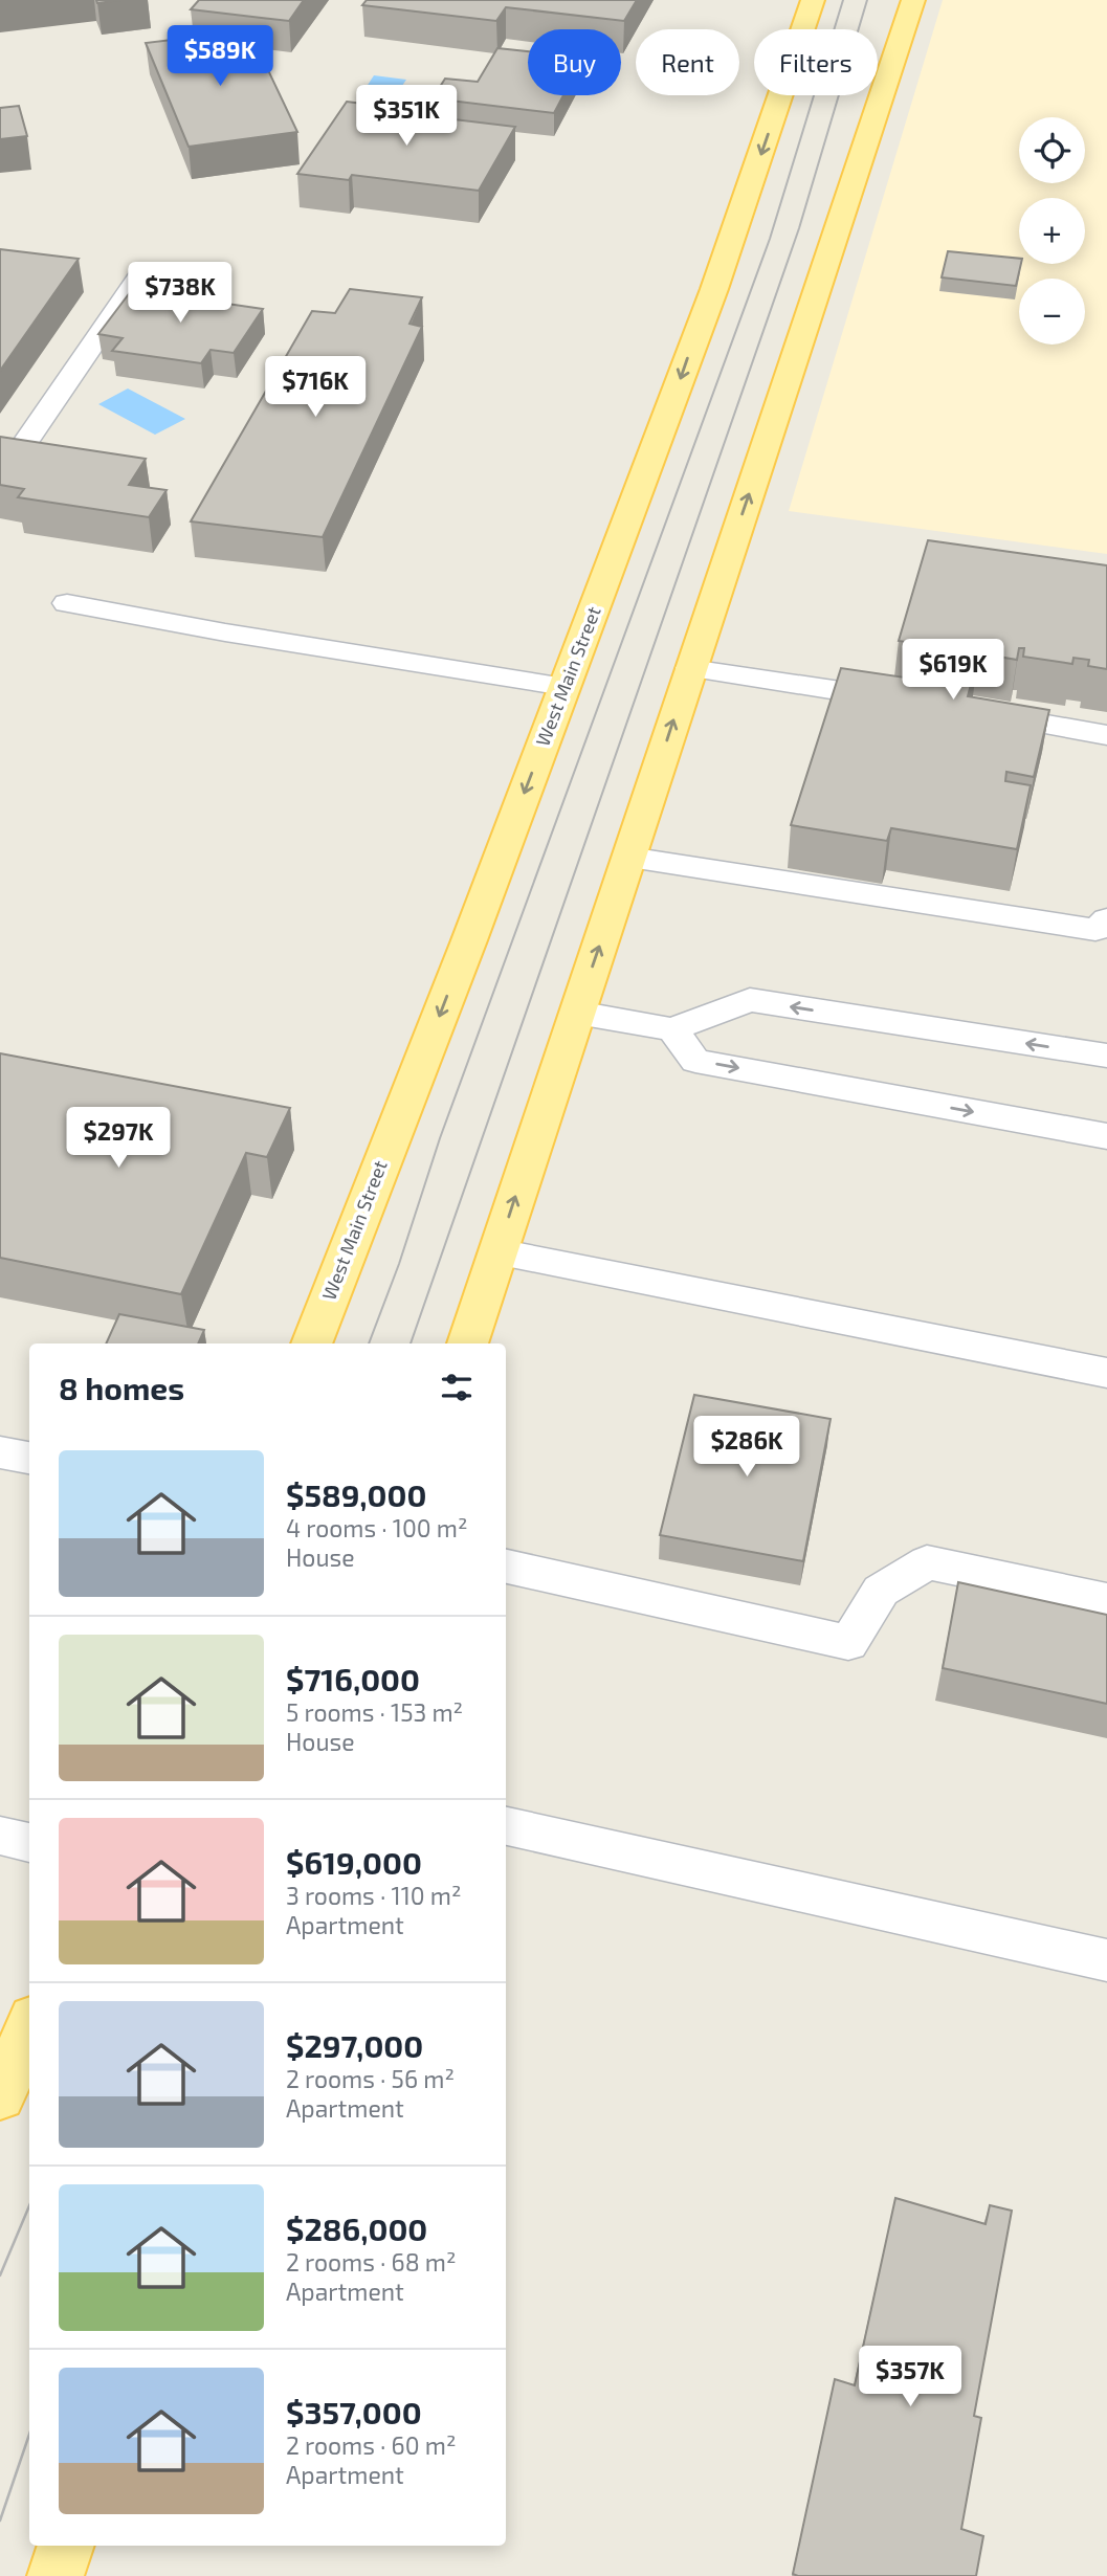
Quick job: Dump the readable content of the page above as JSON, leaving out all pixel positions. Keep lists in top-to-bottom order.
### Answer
{
  "streets": {
    "main road": ["West Main Street"]
  },
  "page": {
    "price": [
      "$589K",
      "$351K",
      "$738K",
      "$716K",
      "$619K",
      "$297K",
      "$286K",
      "$357K"
    ],
    "chip": ["Buy", "Rent", "Filters"],
    "map_buttons": ["+", "−"],
    "heading": "8 homes",
    "list": [
      {
        "name": "$589,000",
        "note": "4 rooms · 100 m² · House"
      },
      {
        "name": "$716,000",
        "note": "5 rooms · 153 m² · House"
      },
      {
        "name": "$619,000",
        "note": "3 rooms · 110 m² · Apartment"
      },
      {
        "name": "$297,000",
        "note": "2 rooms · 56 m² · Apartment"
      },
      {
        "name": "$286,000",
        "note": "2 rooms · 68 m² · Apartment"
      },
      {
        "name": "$357,000",
        "note": "2 rooms · 60 m² · Apartment"
      }
    ]
  }
}
